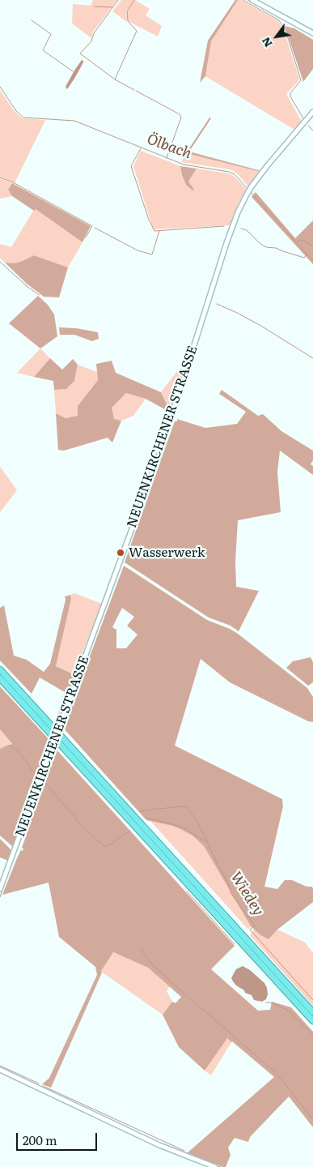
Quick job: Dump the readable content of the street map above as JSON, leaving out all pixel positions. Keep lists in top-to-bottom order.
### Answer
{
  "streets": {
    "main road": ["NEUENKIRCHENER STRASSE"]
  },
  "water": ["Ölbach", "Wiedey"],
  "places": ["Wasserwerk"],
  "scale_bar": "200 m",
  "north": "bottom left"
}
